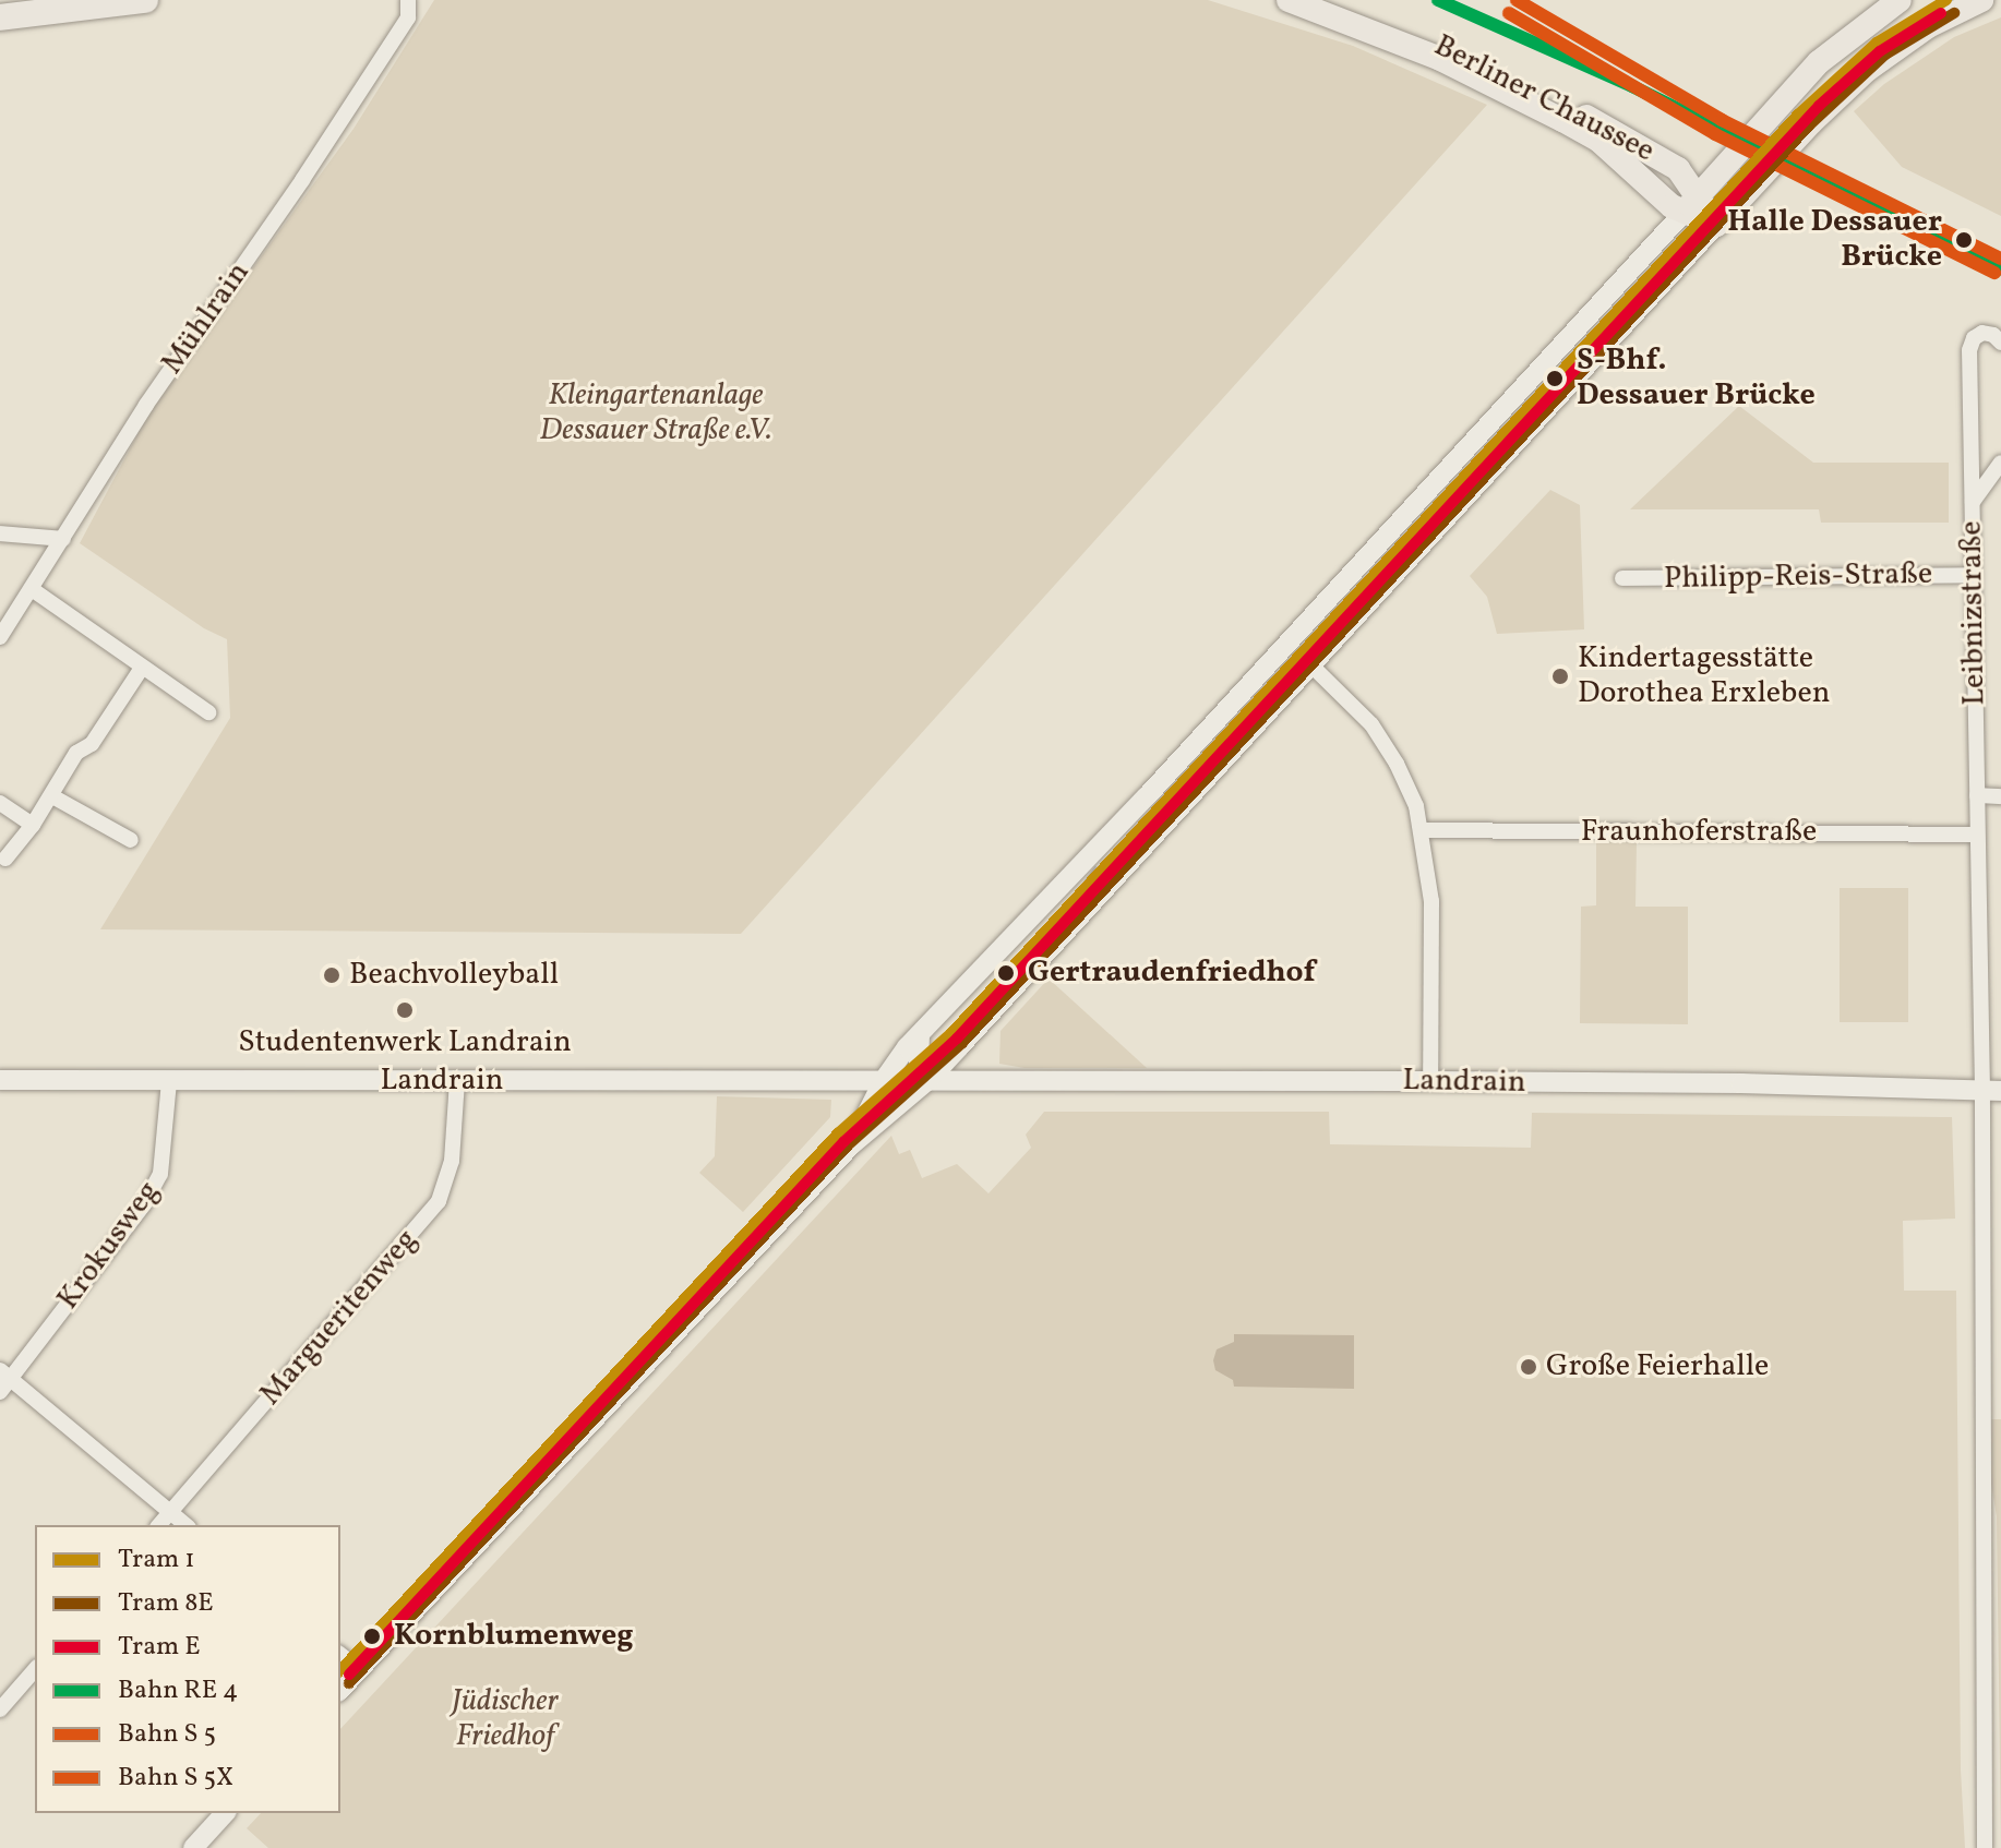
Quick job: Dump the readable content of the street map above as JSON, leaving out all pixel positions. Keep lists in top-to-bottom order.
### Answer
{
  "streets": {
    "main road": ["Berliner Chaussee", "Landrain"],
    "street": [
      "Mühlrain",
      "Philipp-Reis-Straße",
      "Leibnizstraße",
      "Fraunhoferstraße",
      "Krokusweg",
      "Margueritenweg"
    ]
  },
  "crossings": [
    ["Philipp-Reis-Straße", "Leibnizstraße"],
    ["Leibnizstraße", "Fraunhoferstraße"],
    ["Leibnizstraße", "Landrain"],
    ["Landrain", "Krokusweg"],
    ["Landrain", "Margueritenweg"]
  ],
  "parks": ["Kleingartenanlage Dessauer Straße e.V.", "Jüdischer Friedhof"],
  "places": [
    "Halle Dessauer Brücke",
    "S-Bhf. Dessauer Brücke",
    "Kindertagesstätte Dorothea Erxleben",
    "Gertraudenfriedhof",
    "Beachvolleyball",
    "Studentenwerk Landrain",
    "Große Feierhalle",
    "Kornblumenweg"
  ],
  "lines": ["tram line 1", "tram line 8E", "tram line E"],
  "legend": [
    "Tram 1",
    "Tram 8E",
    "Tram E",
    "Bahn RE 4",
    "Bahn S 5",
    "Bahn S 5X"
  ]
}
